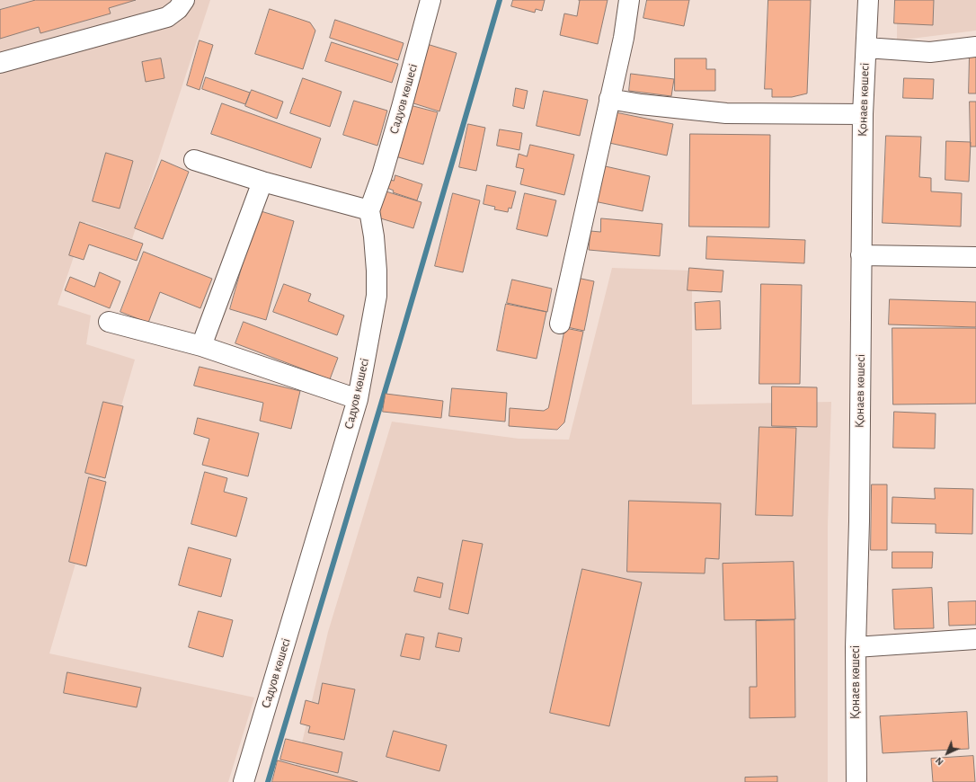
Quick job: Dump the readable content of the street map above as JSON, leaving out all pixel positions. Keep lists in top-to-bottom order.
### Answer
{
  "streets": {
    "street": ["Садуов көшесі", "Қонаев көшесі"]
  },
  "north": "bottom left"
}
